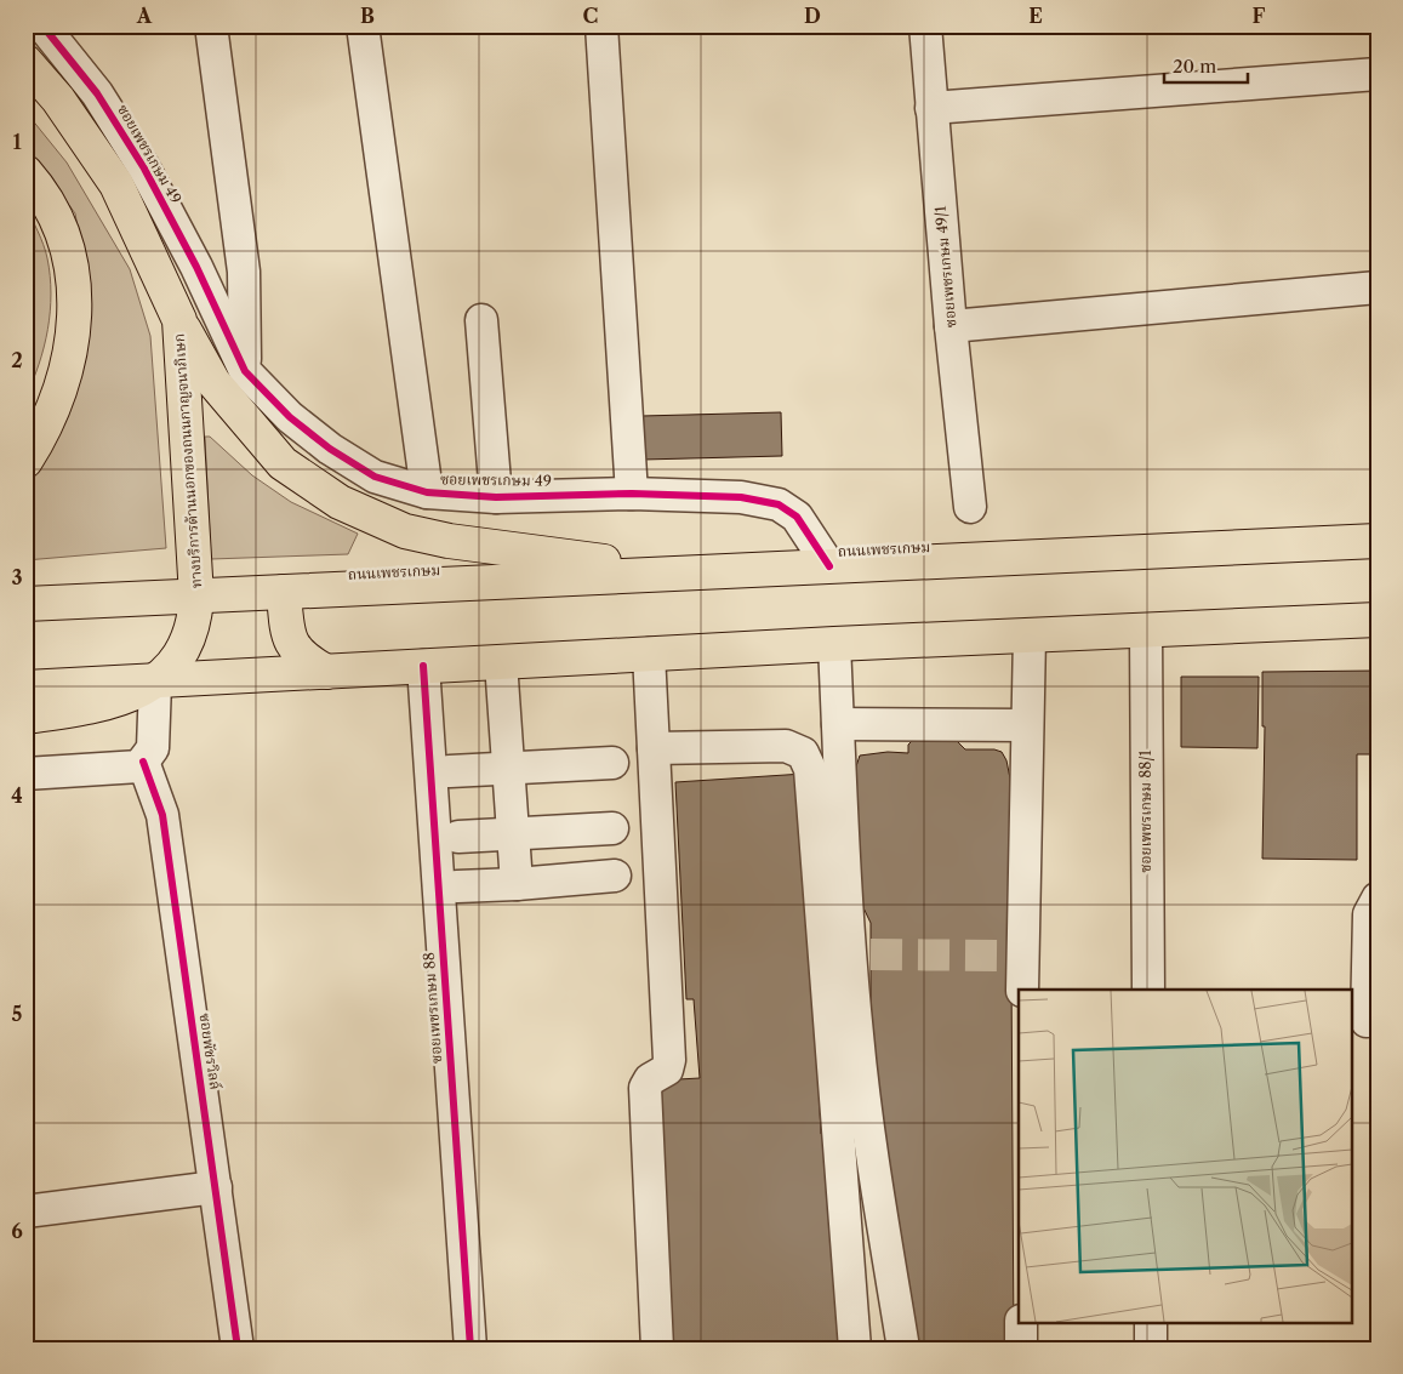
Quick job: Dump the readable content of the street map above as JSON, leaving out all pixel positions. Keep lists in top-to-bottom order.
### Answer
{
  "streets": {
    "main road": ["ทางบริการด้านนอกของถนนกาญจนาภิเษก", "ถนนเพชรเกษม"],
    "street": [
      "ซอยเพชรเกษม 49",
      "ซอยเพชรเกษม 49/1",
      "ซอยเพชรเกษม 88/1",
      "ซอยเพชรเกษม 88",
      "ซอยพัชรวิลล์"
    ]
  },
  "crossings": [
    ["ซอยเพชรเกษม 49", "ถนนเพชรเกษม"],
    ["ทางบริการด้านนอกของถนนกาญจนาภิเษก", "ถนนเพชรเกษม"]
  ],
  "scale_bar": "20 m",
  "grid": {
    "columns": [
      "A",
      "B",
      "C",
      "D",
      "E",
      "F"
    ],
    "rows": [
      "1",
      "2",
      "3",
      "4",
      "5",
      "6"
    ]
  }
}
